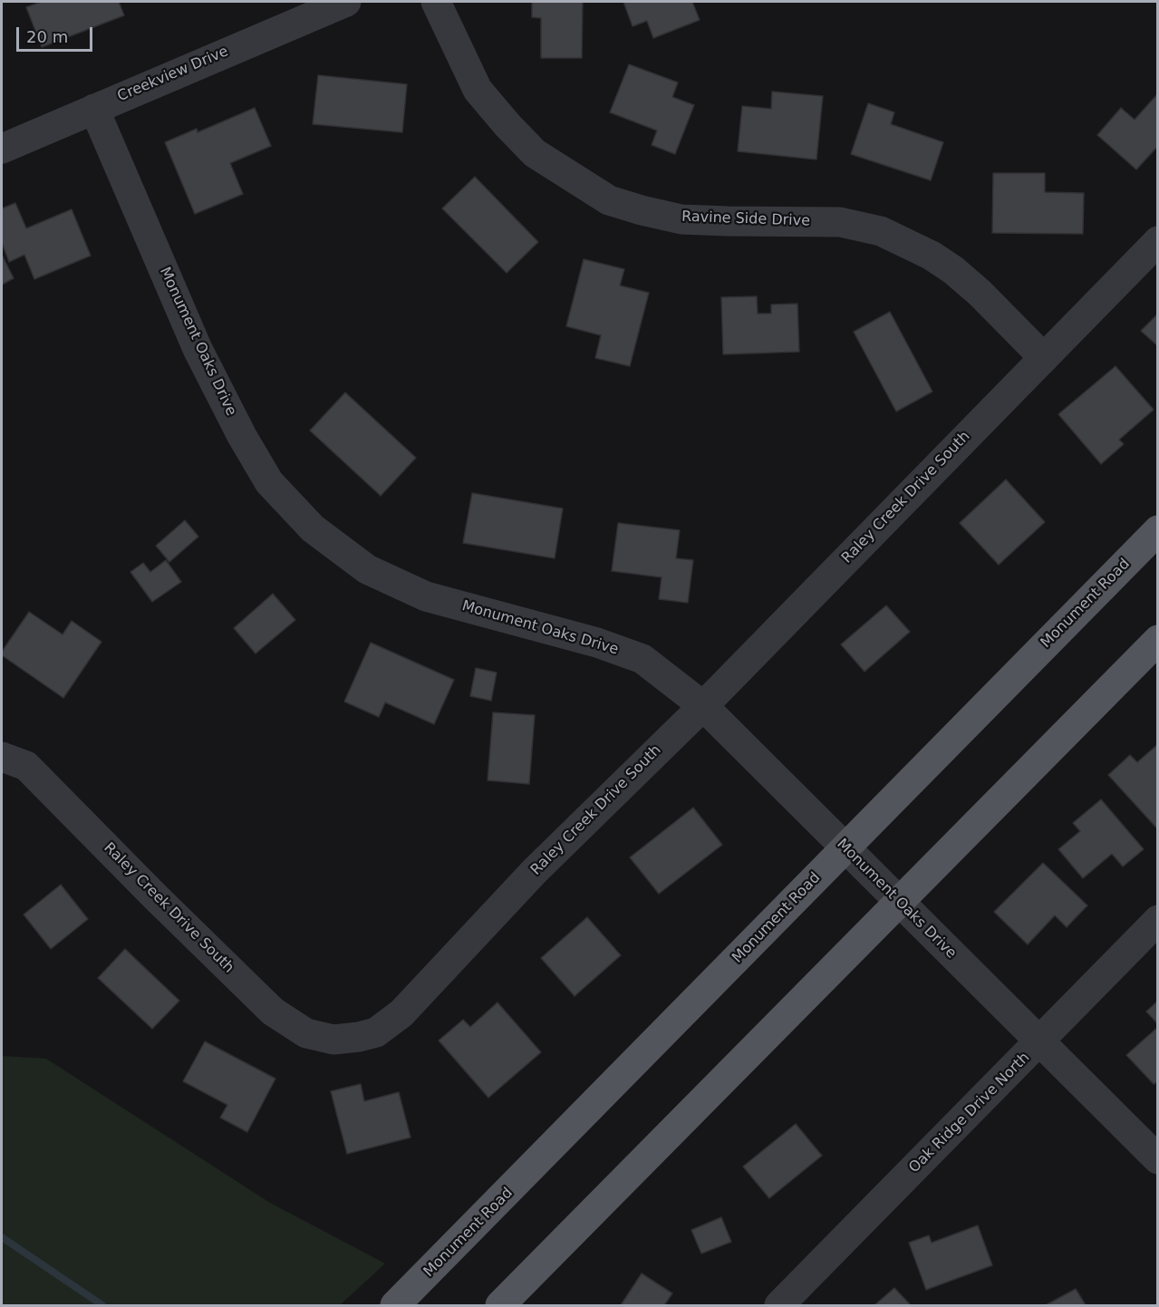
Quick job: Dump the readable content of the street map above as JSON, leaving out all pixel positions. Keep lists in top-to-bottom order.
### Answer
{
  "streets": {
    "main road": ["Monument Road"],
    "street": [
      "Creekview Drive",
      "Ravine Side Drive",
      "Monument Oaks Drive",
      "Raley Creek Drive South",
      "Oak Ridge Drive North"
    ]
  },
  "crossings": [
    ["Creekview Drive", "Monument Oaks Drive"],
    ["Ravine Side Drive", "Raley Creek Drive South"],
    ["Monument Oaks Drive", "Raley Creek Drive South"],
    ["Monument Oaks Drive", "Monument Road"],
    ["Monument Oaks Drive", "Oak Ridge Drive North"]
  ],
  "scale_bar": "20 m"
}
